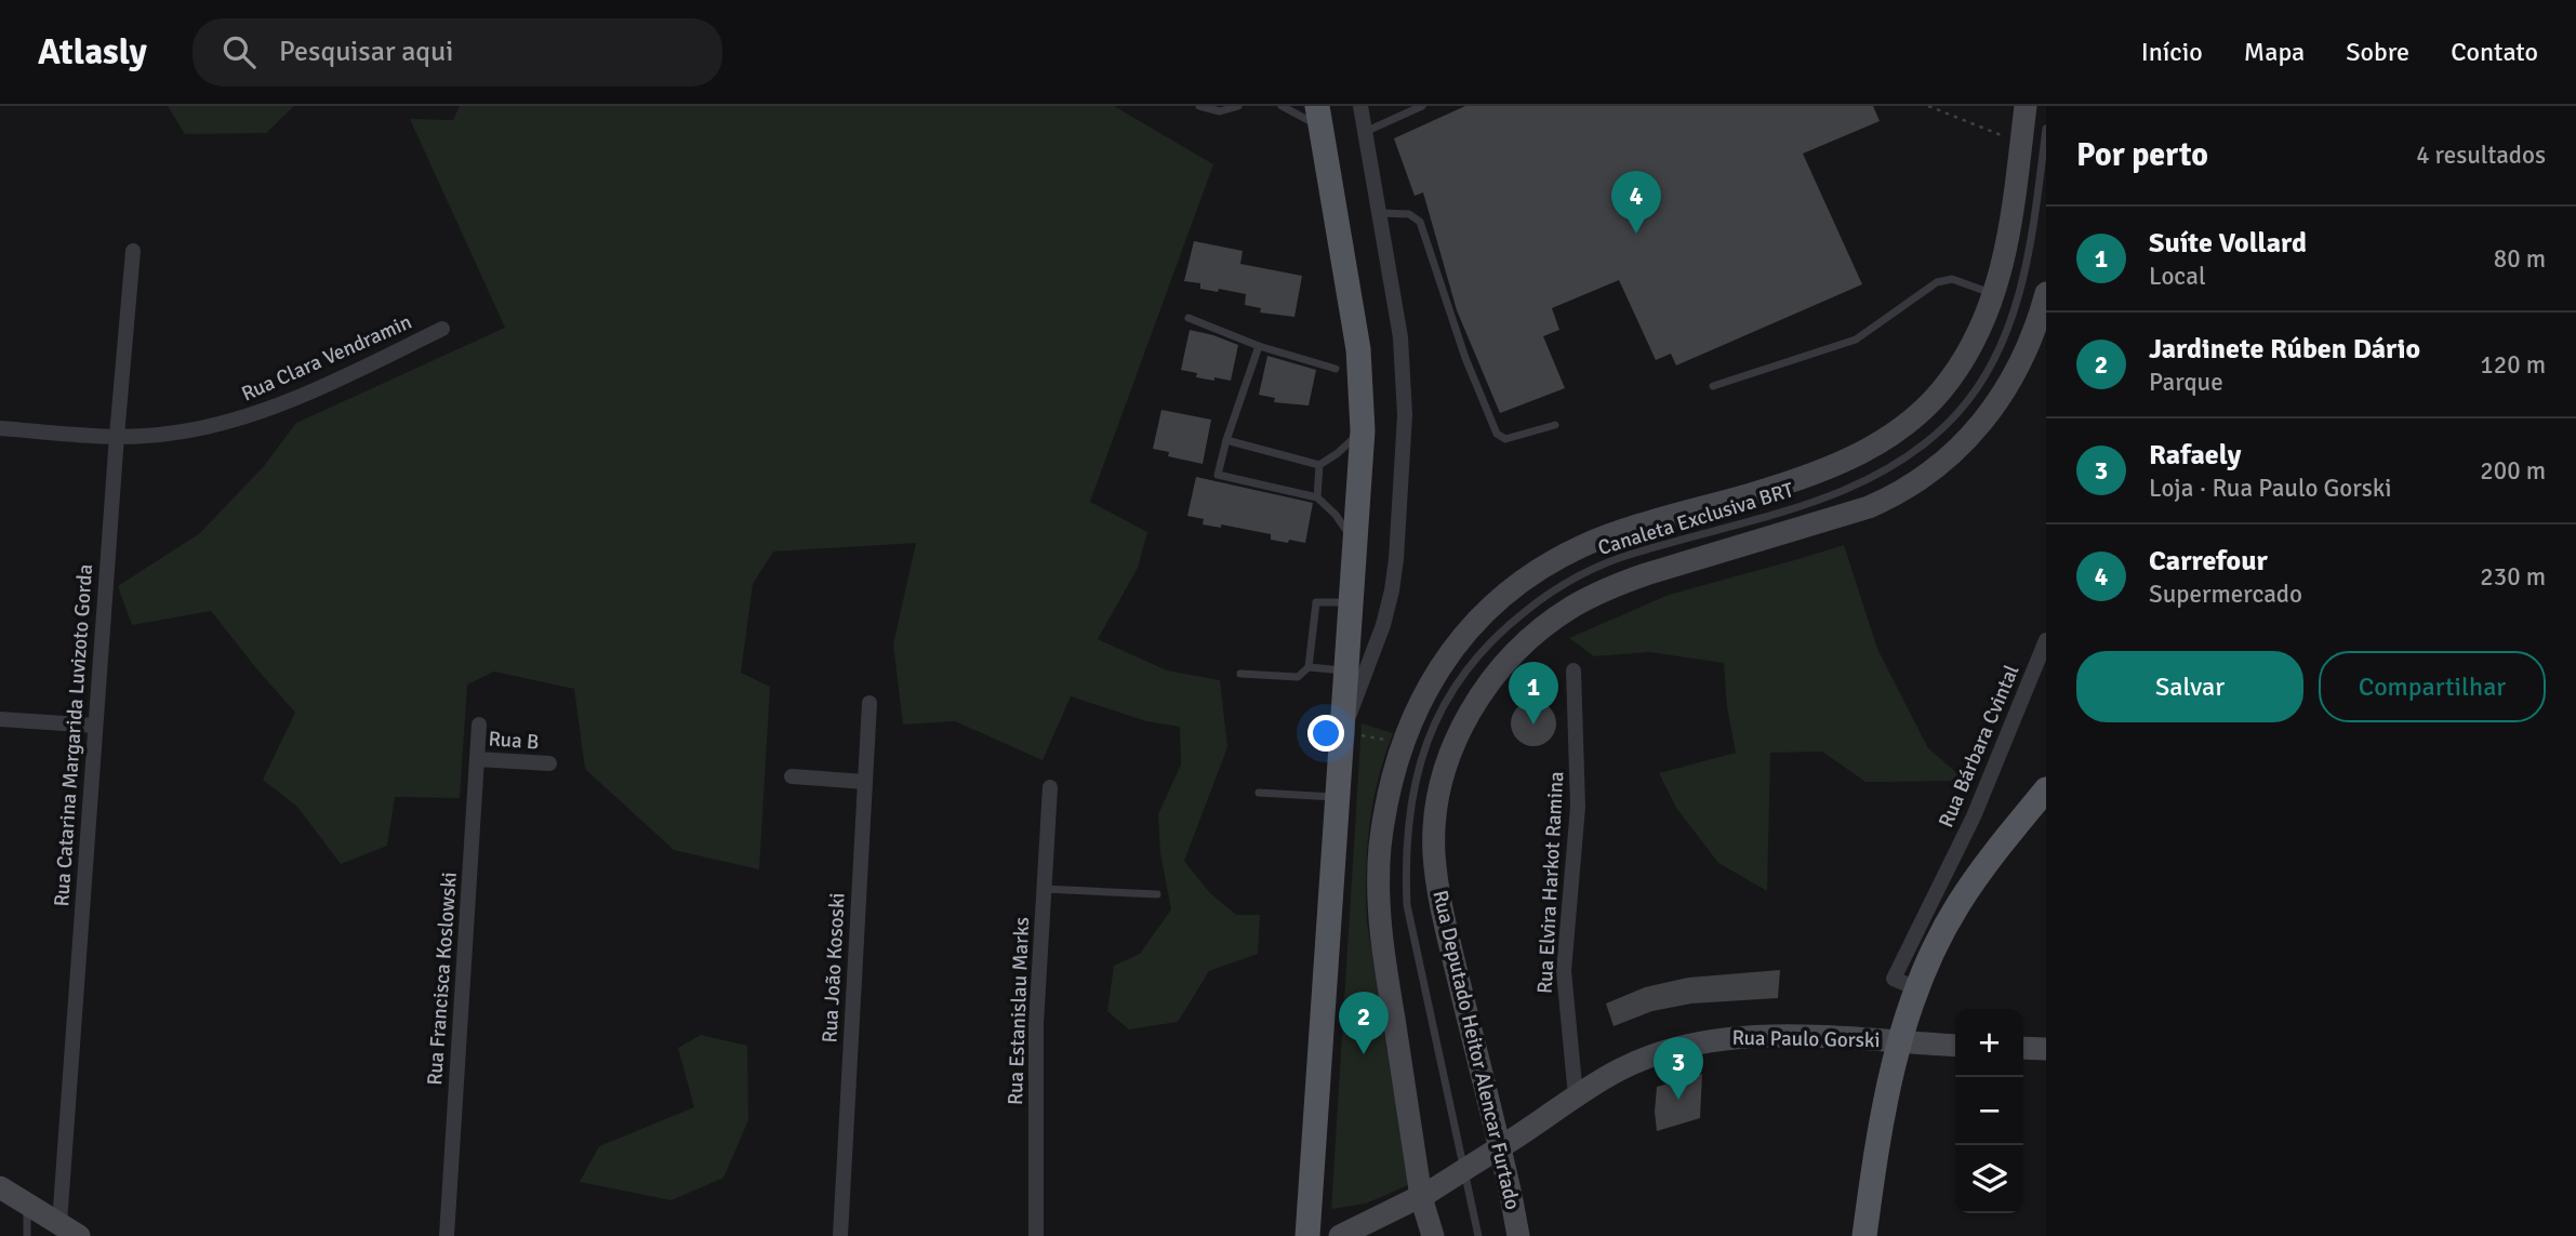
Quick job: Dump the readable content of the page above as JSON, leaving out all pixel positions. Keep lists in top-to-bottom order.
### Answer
{
  "streets": {
    "street": [
      "Rua Clara Vendramin",
      "Rua Catarina Margarida Luvizoto Gorda",
      "Rua B",
      "Rua Bárbara Cvintal",
      "Rua Elvira Harkot Ramina",
      "Rua João Kososki",
      "Rua Francisca Koslowski",
      "Rua Estanislau Marks",
      "Rua Paulo Gorski",
      "Rua Deputado Heitor Alencar Furtado"
    ],
    "lane": ["Canaleta Exclusiva BRT"]
  },
  "crossings": [
    ["Rua Clara Vendramin", "Rua Catarina Margarida Luvizoto Gorda"],
    ["Rua B", "Rua Francisca Koslowski"],
    ["Rua Elvira Harkot Ramina", "Rua Paulo Gorski"],
    ["Rua Paulo Gorski", "Rua Deputado Heitor Alencar Furtado"]
  ],
  "page": {
    "header": "Atlasly",
    "search": "Pesquisar aqui",
    "nav": [
      "Início",
      "Mapa",
      "Sobre",
      "Contato"
    ],
    "heading": ["Por perto", "4 resultados"],
    "pins": [
      "4",
      "1",
      "2",
      "3"
    ],
    "list": [
      {
        "mark": "1",
        "name": "Suíte Vollard",
        "note": "Local",
        "value": "80 m"
      },
      {
        "mark": "2",
        "name": "Jardinete Rúben Dário",
        "note": "Parque",
        "value": "120 m"
      },
      {
        "mark": "3",
        "name": "Rafaely",
        "note": "Loja · Rua Paulo Gorski",
        "value": "200 m"
      },
      {
        "mark": "4",
        "name": "Carrefour",
        "note": "Supermercado",
        "value": "230 m"
      }
    ],
    "buttons": ["Salvar", "Compartilhar"],
    "map_buttons": ["+", "−"]
  }
}
